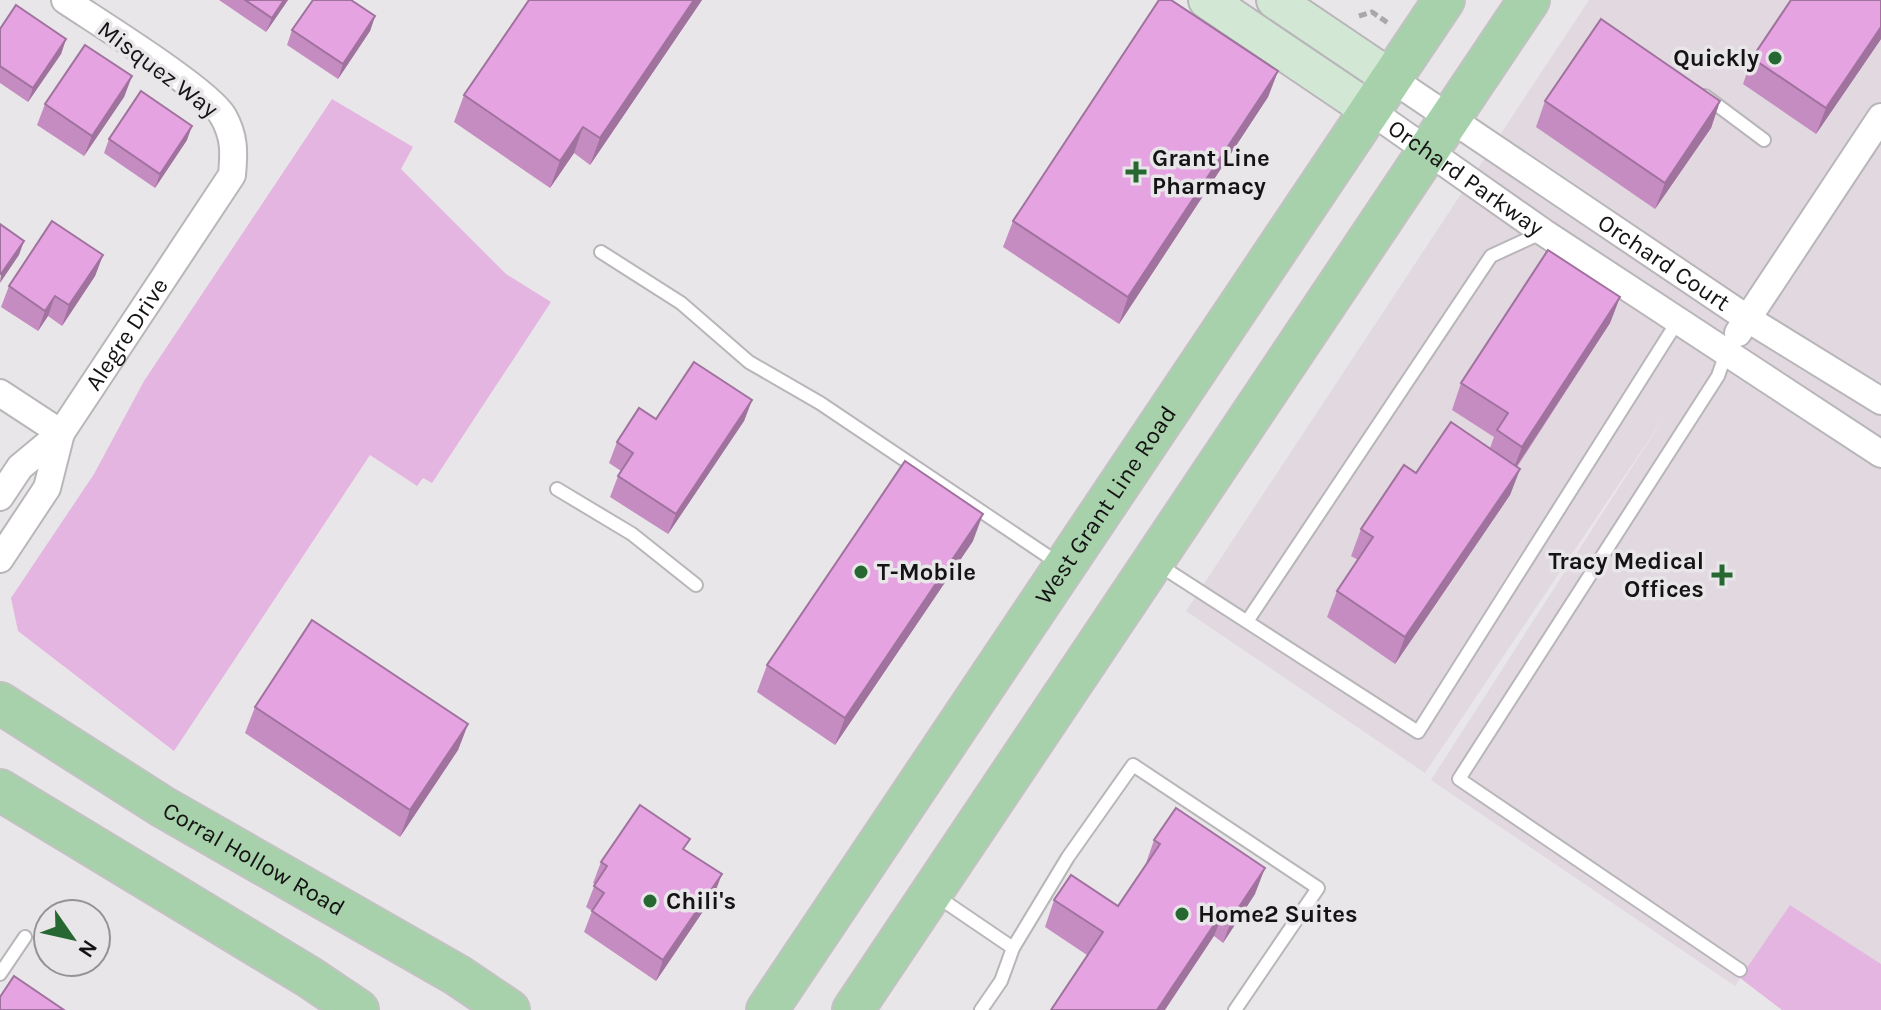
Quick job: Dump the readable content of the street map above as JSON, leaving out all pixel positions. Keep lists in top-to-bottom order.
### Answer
{
  "streets": {
    "main road": ["West Grant Line Road", "Corral Hollow Road"],
    "street": [
      "Misquez Way",
      "Orchard Parkway",
      "Orchard Court",
      "Alegre Drive"
    ]
  },
  "crossings": [
    ["Misquez Way", "Alegre Drive"],
    ["Orchard Parkway", "Orchard Court"],
    ["Orchard Parkway", "West Grant Line Road"]
  ],
  "places": {
    "other": [
      "Quickly",
      "T-Mobile",
      "Chili's",
      "Home2 Suites"
    ],
    "health": ["Grant Line Pharmacy", "Tracy Medical Offices"]
  },
  "north": "bottom right"
}
